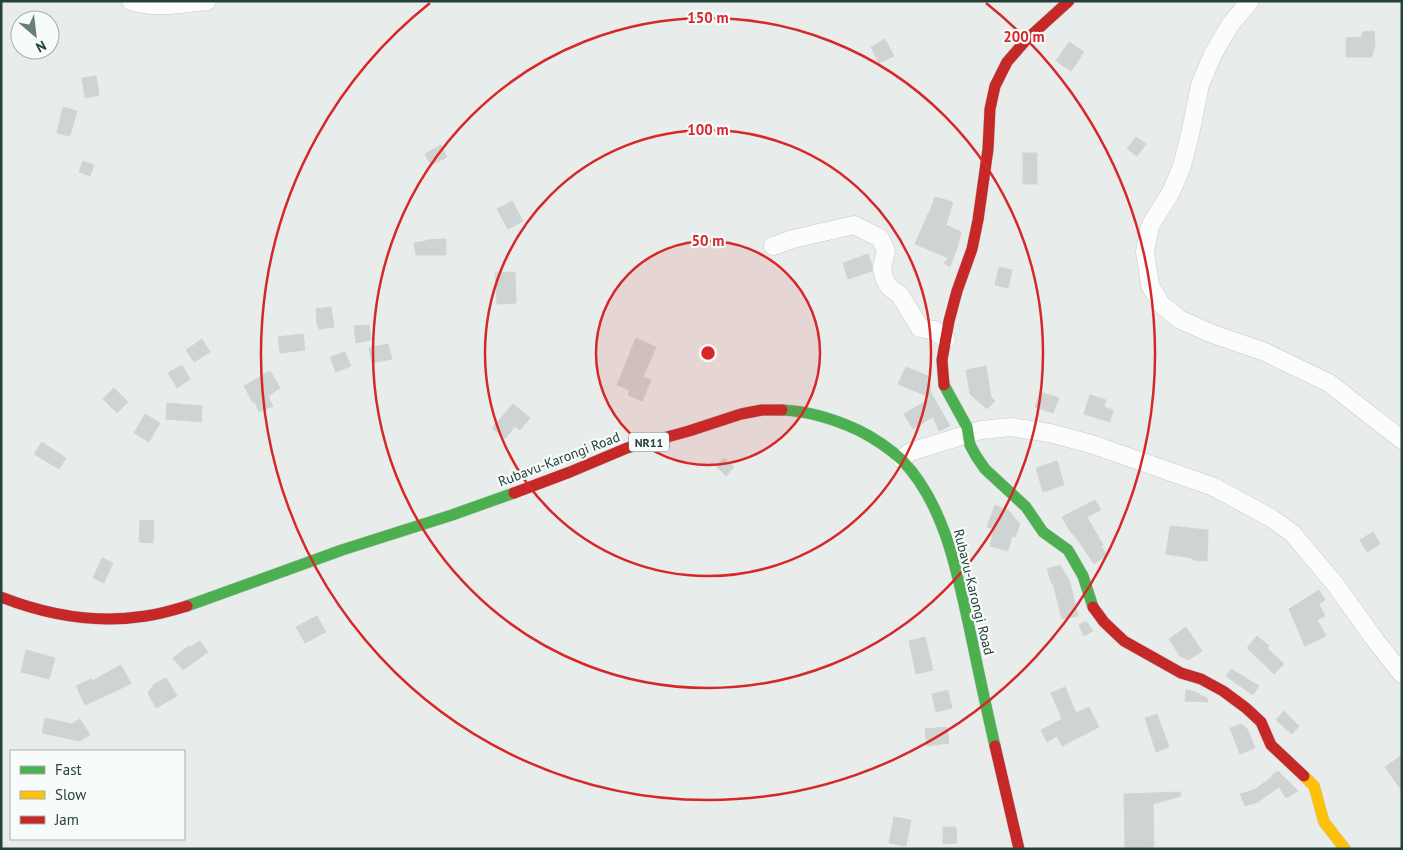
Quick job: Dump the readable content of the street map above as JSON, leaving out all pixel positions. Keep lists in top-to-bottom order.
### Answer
{
  "streets": {
    "main road": ["NR11", "Rubavu-Karongi Road"]
  },
  "legend": ["Fast", "Slow", "Jam"],
  "north": "bottom right",
  "rings": [
    "150 m",
    "200 m",
    "100 m",
    "50 m"
  ]
}
